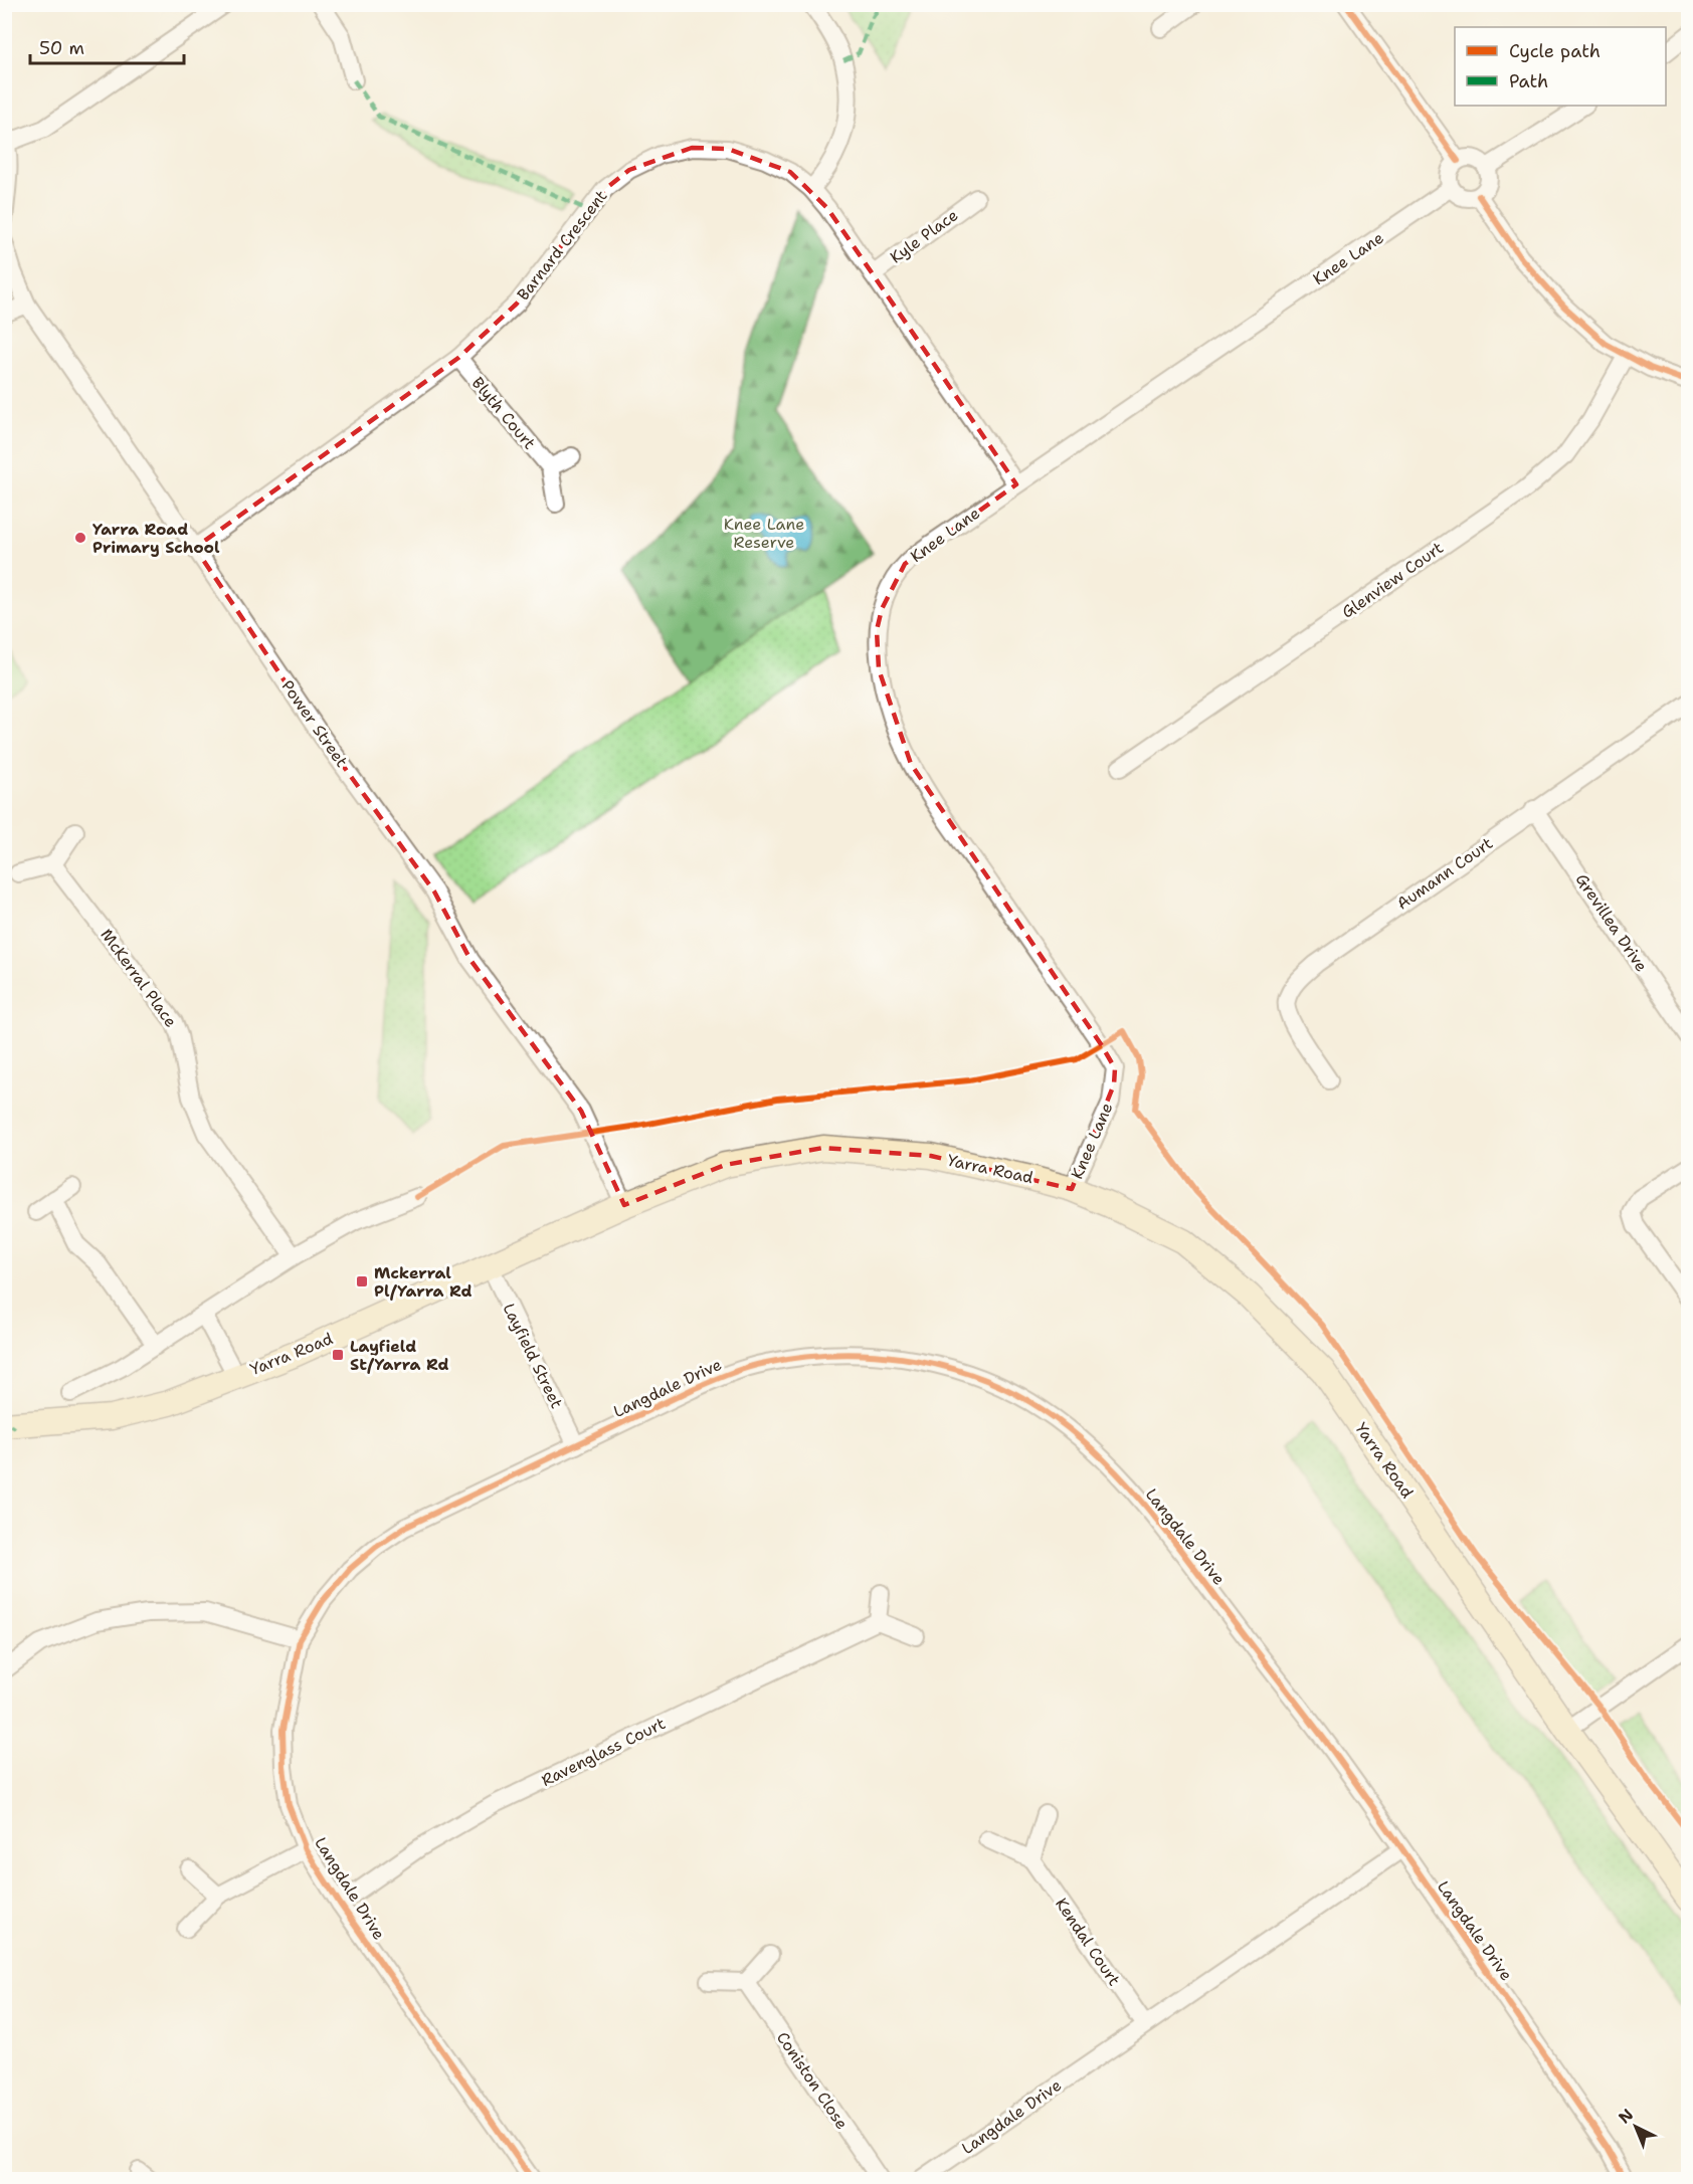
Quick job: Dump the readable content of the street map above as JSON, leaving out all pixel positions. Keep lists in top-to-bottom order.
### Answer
{
  "streets": {
    "main road": ["Yarra Road"],
    "street": [
      "Kyle Place",
      "Barnard Crescent",
      "Knee Lane",
      "Blyth Court",
      "Glenview Court",
      "Power Street",
      "Aumann Court",
      "Grevillea Drive",
      "McKerral Place",
      "Layfield Street",
      "Langdale Drive",
      "Ravenglass Court",
      "Kendal Court",
      "Coniston Close"
    ]
  },
  "crossings": [
    ["Kyle Place", "Barnard Crescent"],
    ["Barnard Crescent", "Knee Lane"],
    ["Barnard Crescent", "Blyth Court"],
    ["Barnard Crescent", "Power Street"],
    ["Knee Lane", "Yarra Road"],
    ["Power Street", "Yarra Road"],
    ["Aumann Court", "Grevillea Drive"],
    ["Yarra Road", "Layfield Street"],
    ["Layfield Street", "Langdale Drive"],
    ["Langdale Drive", "Ravenglass Court"],
    ["Langdale Drive", "Kendal Court"]
  ],
  "parks": ["Knee Lane Reserve"],
  "places": {
    "other": ["Yarra Road Primary School"],
    "transit": ["Mckerral Pl/Yarra Rd", "Layfield St/Yarra Rd"]
  },
  "legend": ["Cycle path", "Path"],
  "scale_bar": "50 m",
  "north": "top left"
}
